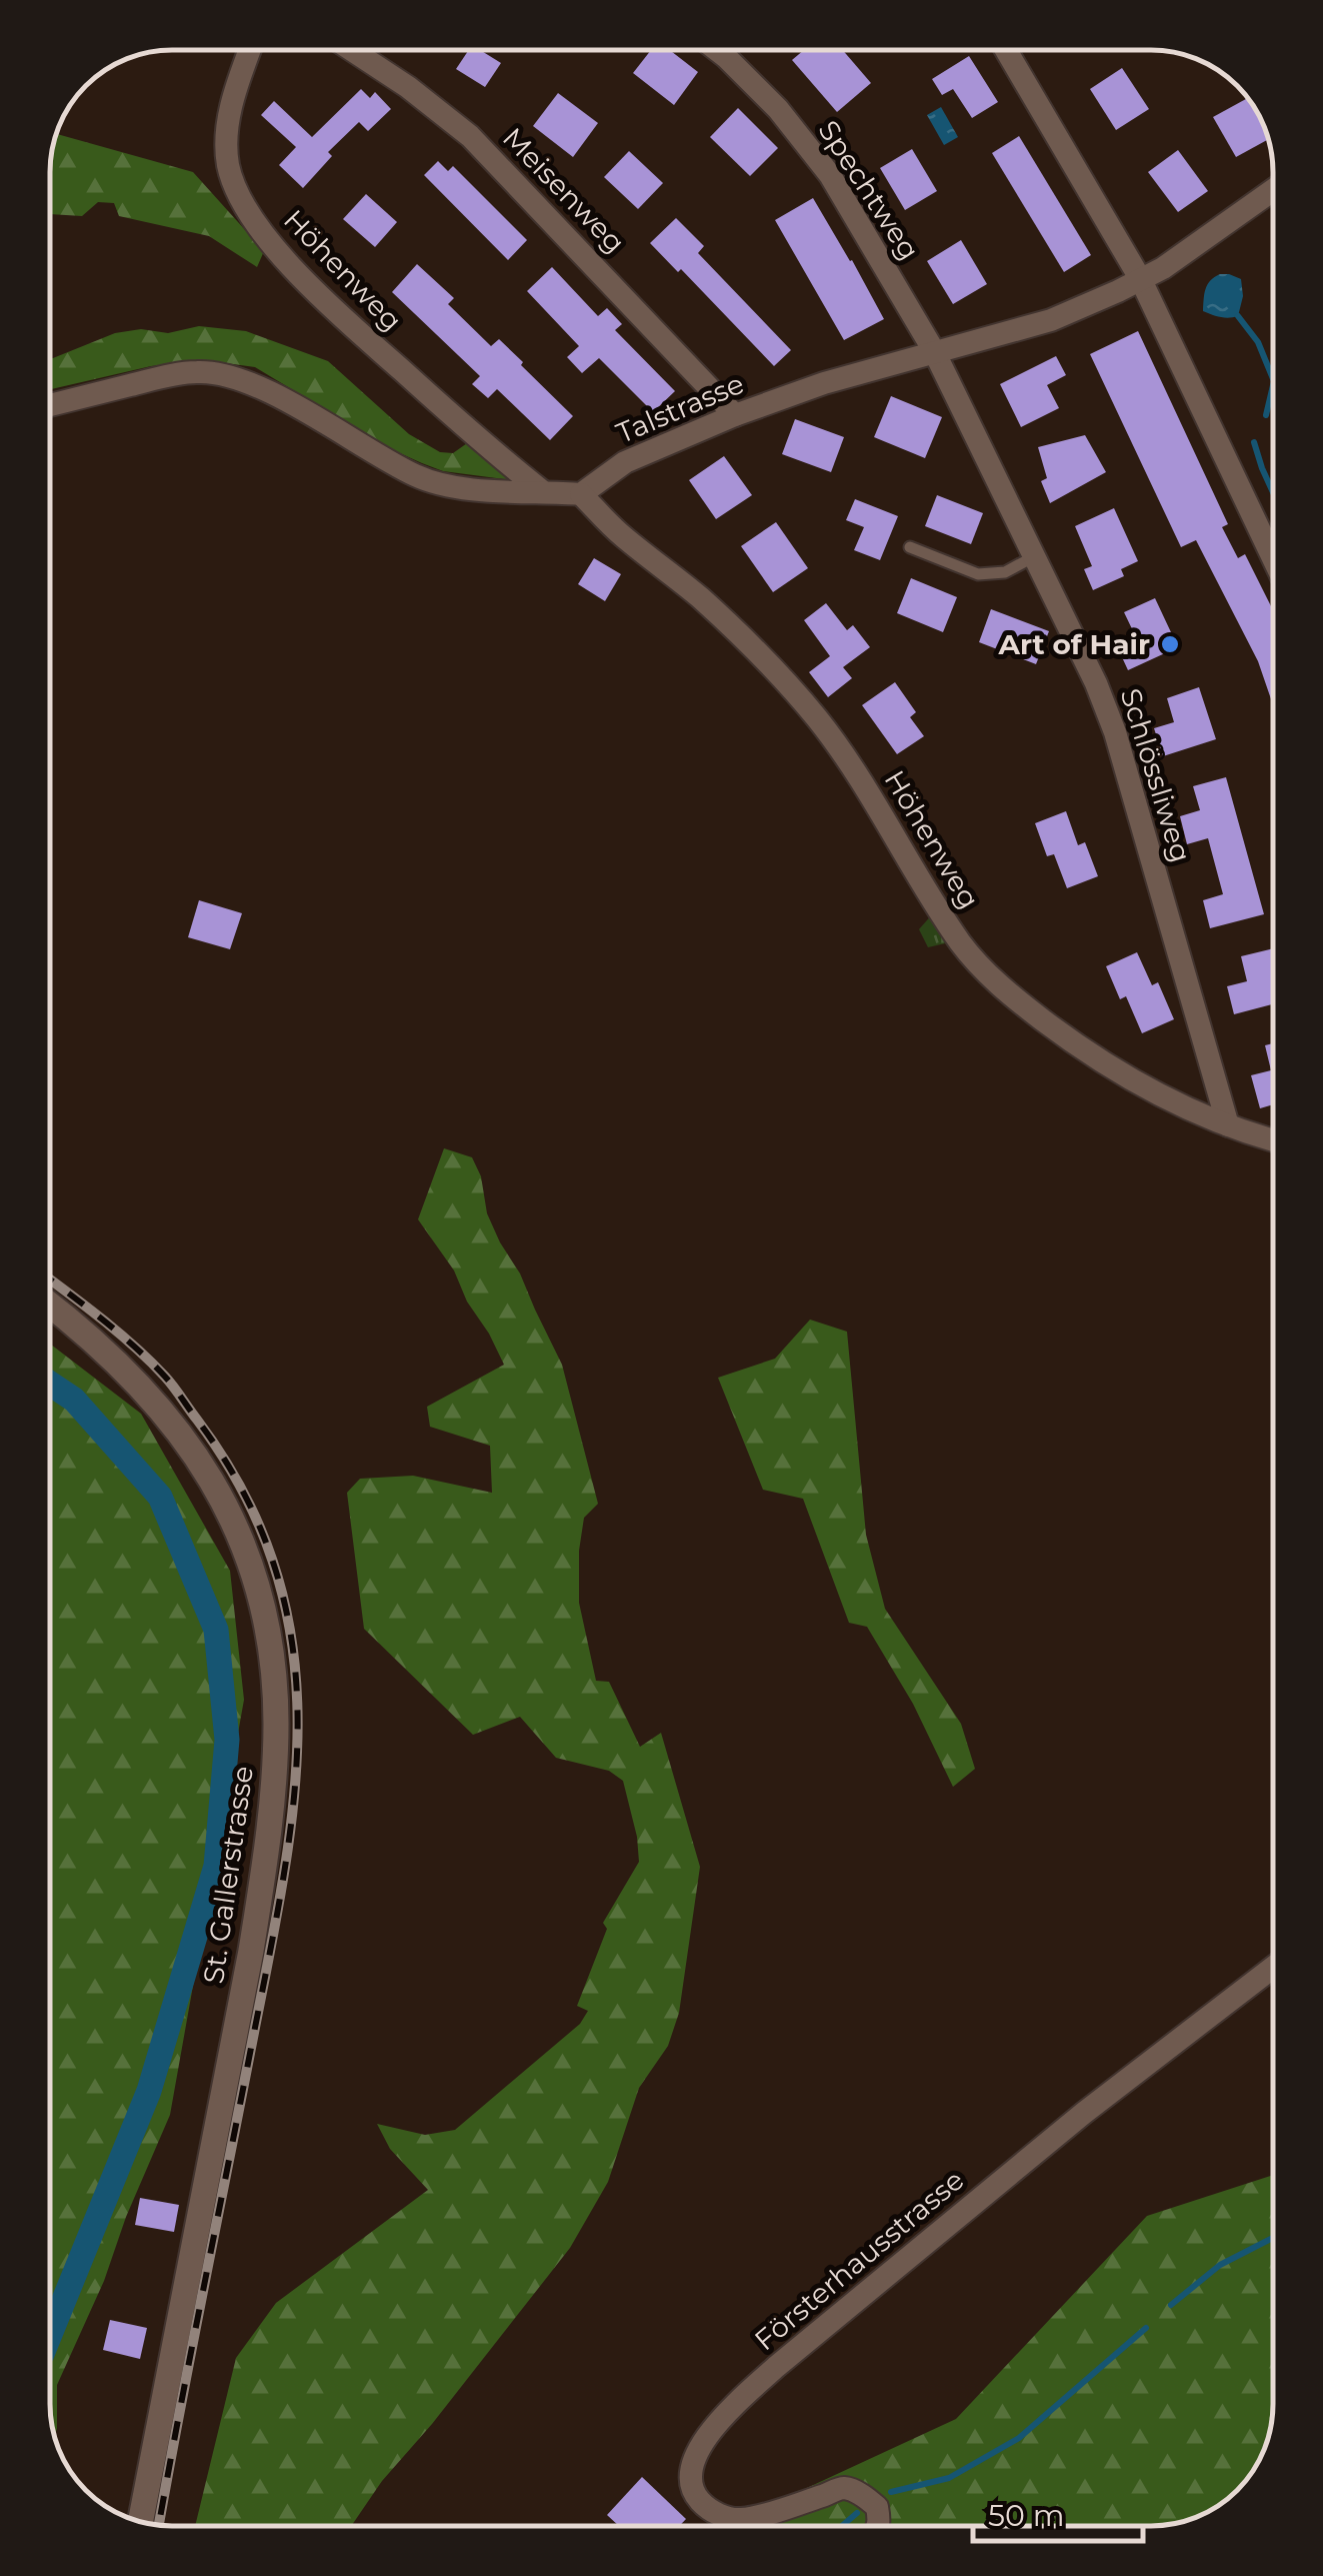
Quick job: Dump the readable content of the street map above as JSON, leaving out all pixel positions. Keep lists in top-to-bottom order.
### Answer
{
  "streets": {
    "main road": ["St. Gallerstrasse"],
    "street": [
      "Meisenweg",
      "Spechtweg",
      "Höhenweg",
      "Talstrasse",
      "Schlössliweg",
      "Försterhausstrasse"
    ]
  },
  "crossings": [
    ["Meisenweg", "Talstrasse"],
    ["Spechtweg", "Talstrasse"],
    ["Spechtweg", "Schlössliweg"],
    ["Höhenweg", "Talstrasse"],
    ["Höhenweg", "Schlössliweg"],
    ["Talstrasse", "Schlössliweg"]
  ],
  "places": ["Art of Hair"],
  "scale_bar": "50 m"
}
